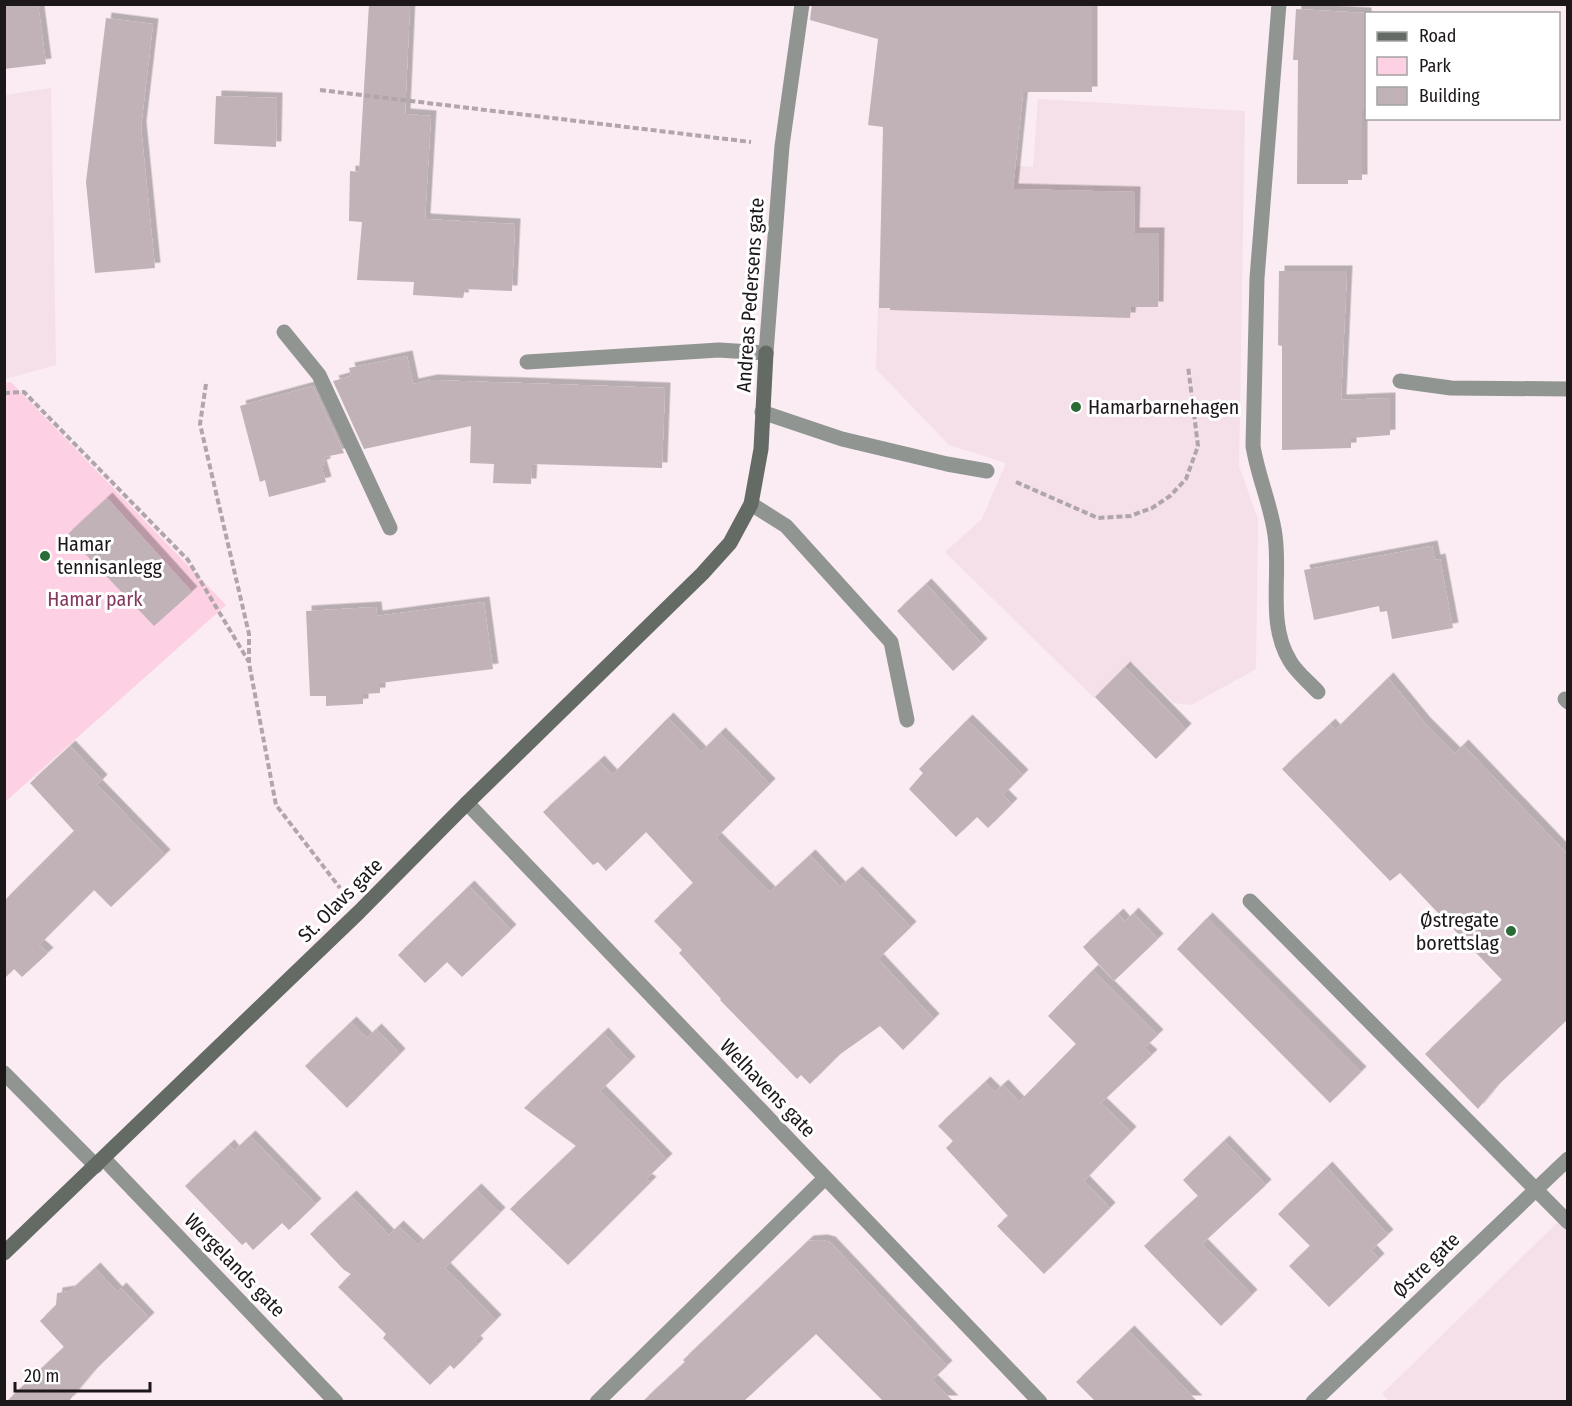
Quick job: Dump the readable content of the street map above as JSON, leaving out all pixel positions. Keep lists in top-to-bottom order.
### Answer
{
  "streets": {
    "main road": ["Andreas Pedersens gate", "St. Olavs gate"],
    "street": ["Welhavens gate", "Wergelands gate", "Østre gate"]
  },
  "crossings": [
    ["Andreas Pedersens gate", "St. Olavs gate"],
    ["St. Olavs gate", "Welhavens gate"],
    ["St. Olavs gate", "Wergelands gate"]
  ],
  "parks": ["Hamar park"],
  "places": ["Hamarbarnehagen", "Hamar tennisanlegg", "Østregate borettslag"],
  "legend": ["Road", "Park", "Building"],
  "scale_bar": "20 m"
}
